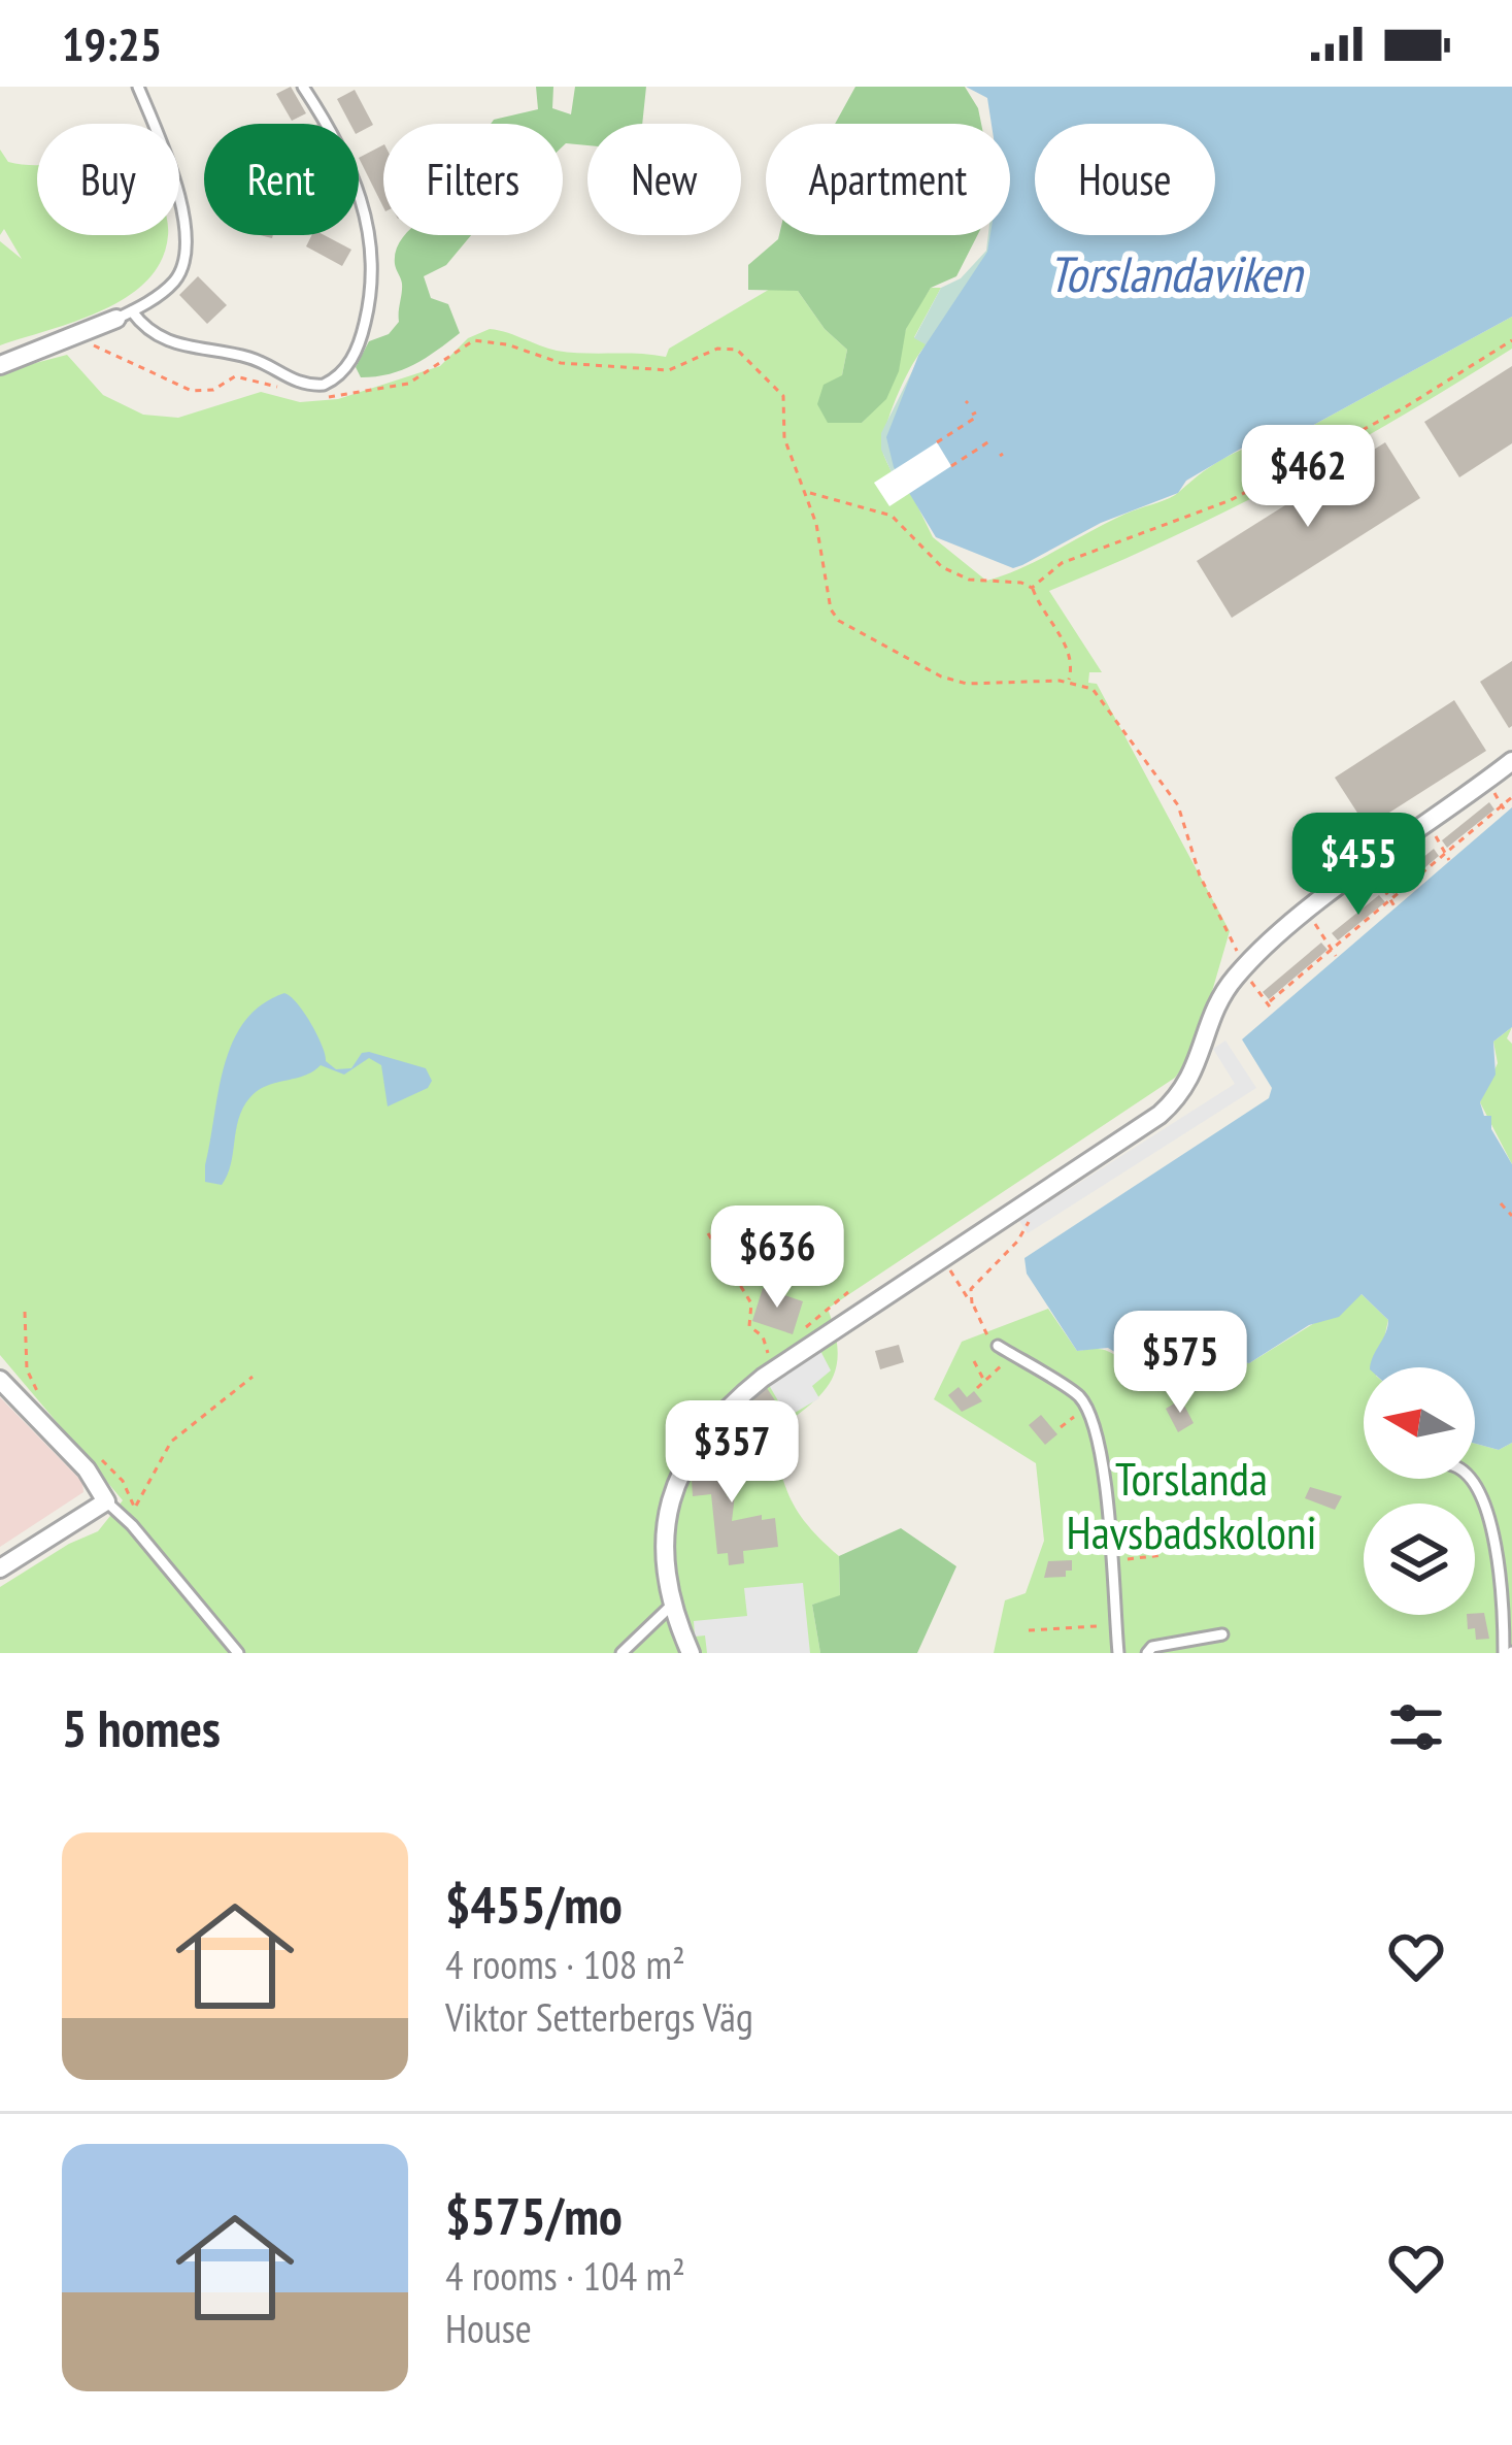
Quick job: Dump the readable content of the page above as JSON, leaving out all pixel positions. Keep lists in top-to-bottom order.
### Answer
{
  "water": ["Torslandaviken"],
  "parks": ["Torslanda Havsbadskoloni"],
  "north": "left",
  "page": {
    "status": "19:25",
    "chip": [
      "Buy",
      "Rent",
      "Filters",
      "New",
      "Apartment",
      "House"
    ],
    "price": [
      "$462",
      "$455",
      "$636",
      "$575",
      "$357"
    ],
    "heading": "5 homes",
    "list": [
      {
        "name": "$455/mo",
        "note": "4 rooms · 108 m² · Viktor Setterbergs Väg"
      },
      {
        "name": "$575/mo",
        "note": "4 rooms · 104 m² · House"
      }
    ]
  }
}
